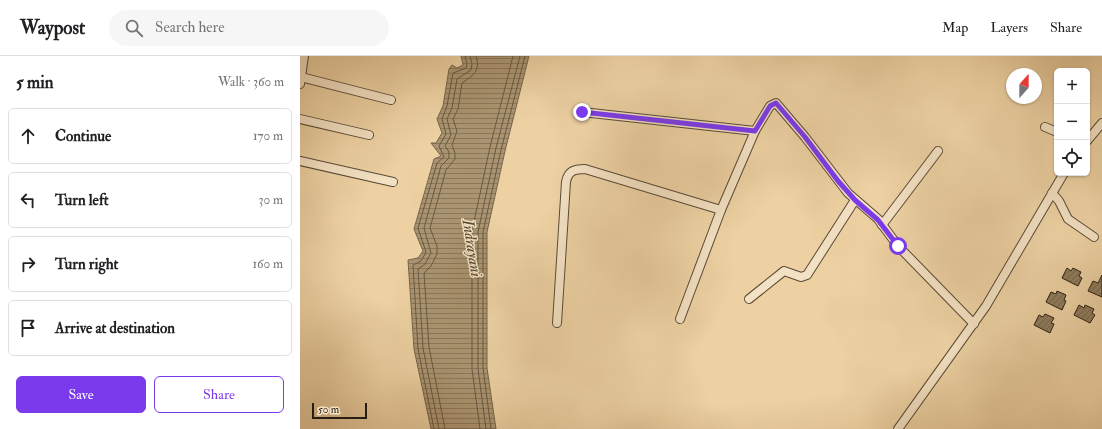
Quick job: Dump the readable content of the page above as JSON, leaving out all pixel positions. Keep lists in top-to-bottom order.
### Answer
{
  "water": ["Indrayani"],
  "scale_bar": "50 m",
  "north": "top",
  "page": {
    "header": "Waypost",
    "search": "Search here",
    "nav": ["Map", "Layers", "Share"],
    "heading": ["5 min", "Walk · 360 m"],
    "map_buttons": ["+", "−"],
    "list": [
      ["Continue", "170 m"],
      ["Turn left", "30 m"],
      ["Turn right", "160 m"],
      "Arrive at destination"
    ],
    "buttons": ["Save", "Share"],
    "scale": "50 m"
  }
}
